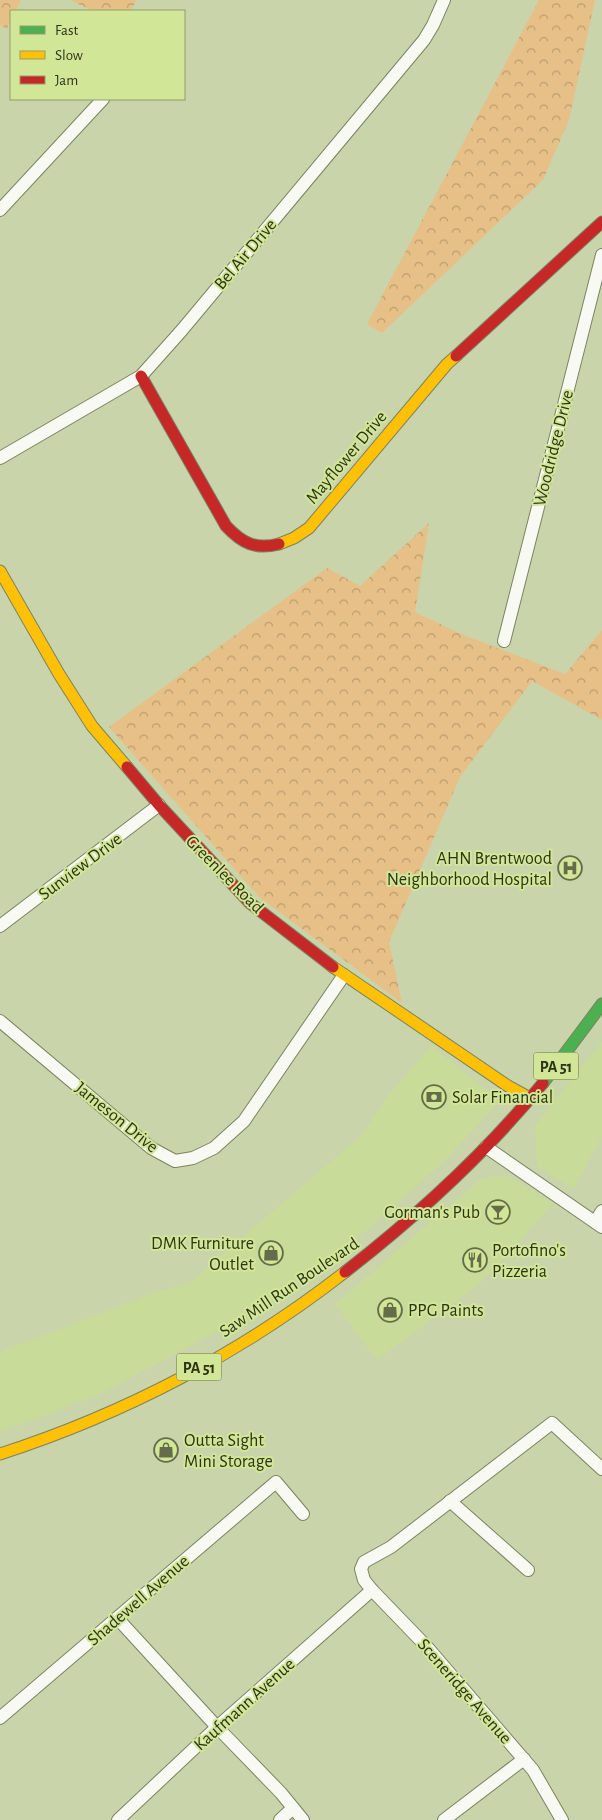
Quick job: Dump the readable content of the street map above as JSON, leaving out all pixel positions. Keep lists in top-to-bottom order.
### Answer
{
  "streets": {
    "main road": [
      "Mayflower Drive",
      "Greenlee Road",
      "PA 51",
      "Saw Mill Run Boulevard"
    ],
    "street": [
      "Bel Air Drive",
      "Woodridge Drive",
      "Sunview Drive",
      "Jameson Drive",
      "Shadewell Avenue",
      "Sceneridge Avenue",
      "Kaufmann Avenue"
    ]
  },
  "crossings": [
    ["Bel Air Drive", "Mayflower Drive"],
    ["Sunview Drive", "Greenlee Road"],
    ["Greenlee Road", "Jameson Drive"],
    ["Greenlee Road", "Saw Mill Run Boulevard"],
    ["Sceneridge Avenue", "Kaufmann Avenue"]
  ],
  "places": {
    "hospital": ["AHN Brentwood Neighborhood Hospital"],
    "bank": ["Solar Financial"],
    "bar": ["Gorman's Pub"],
    "shop": ["DMK Furniture Outlet", "PPG Paints", "Outta Sight Mini Storage"],
    "restaurant": ["Portofino's Pizzeria"]
  },
  "legend": ["Fast", "Slow", "Jam"]
}
